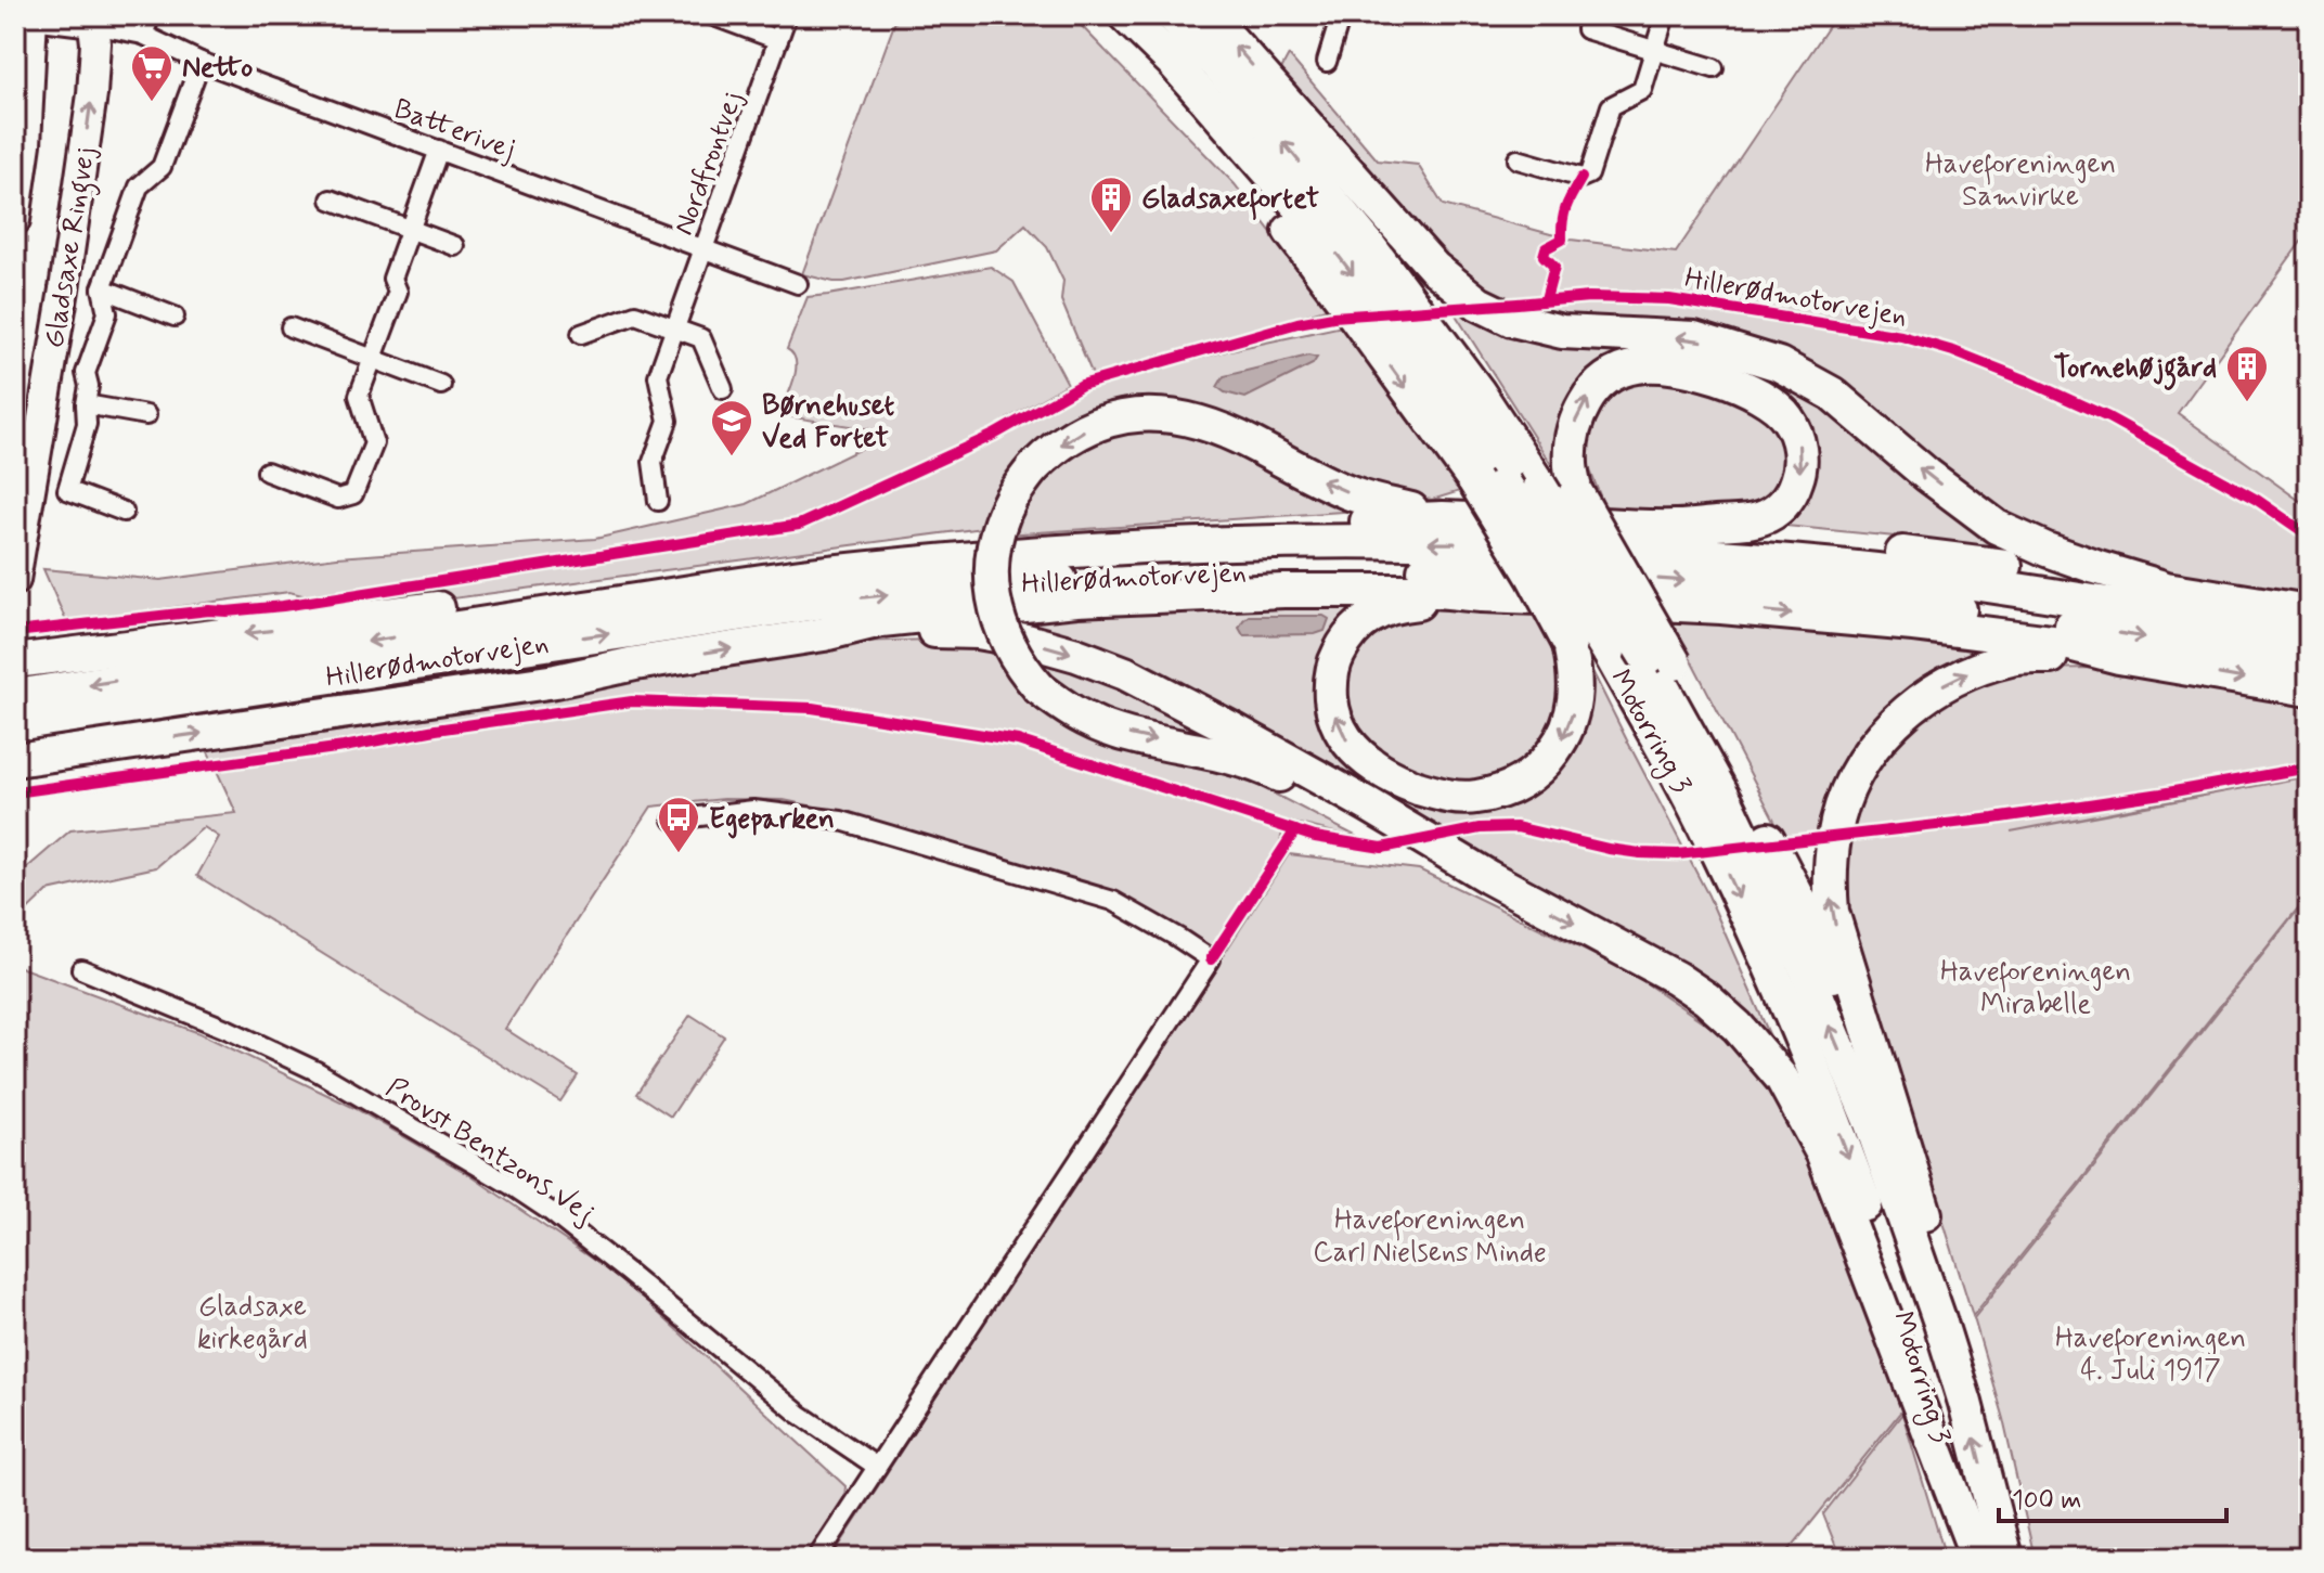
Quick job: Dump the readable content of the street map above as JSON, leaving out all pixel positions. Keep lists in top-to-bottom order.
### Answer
{
  "streets": {
    "highway": ["Hillerødmotorvejen", "Motorring 3"],
    "main road": ["Gladsaxe Ringvej"],
    "street": ["Batterivej", "Nordfrontvej", "Provst Bentzons Vej"]
  },
  "crossings": [
    ["Batterivej", "Nordfrontvej"],
    ["Batterivej", "Gladsaxe Ringvej"]
  ],
  "parks": [
    "Haveforeningen Samvirke",
    "Haveforeningen Mirabelle",
    "Haveforeningen Carl Nielsens Minde",
    "Gladsaxe kirkegård",
    "Haveforeningen 4. Juli 1917"
  ],
  "places": {
    "supermarket": ["Netto"],
    "building": ["Gladsaxefortet", "Tornehøjgård"],
    "school or university": ["Børnehuset Ved Fortet"],
    "bus stop": ["Egeparken"]
  },
  "scale_bar": "100 m"
}
